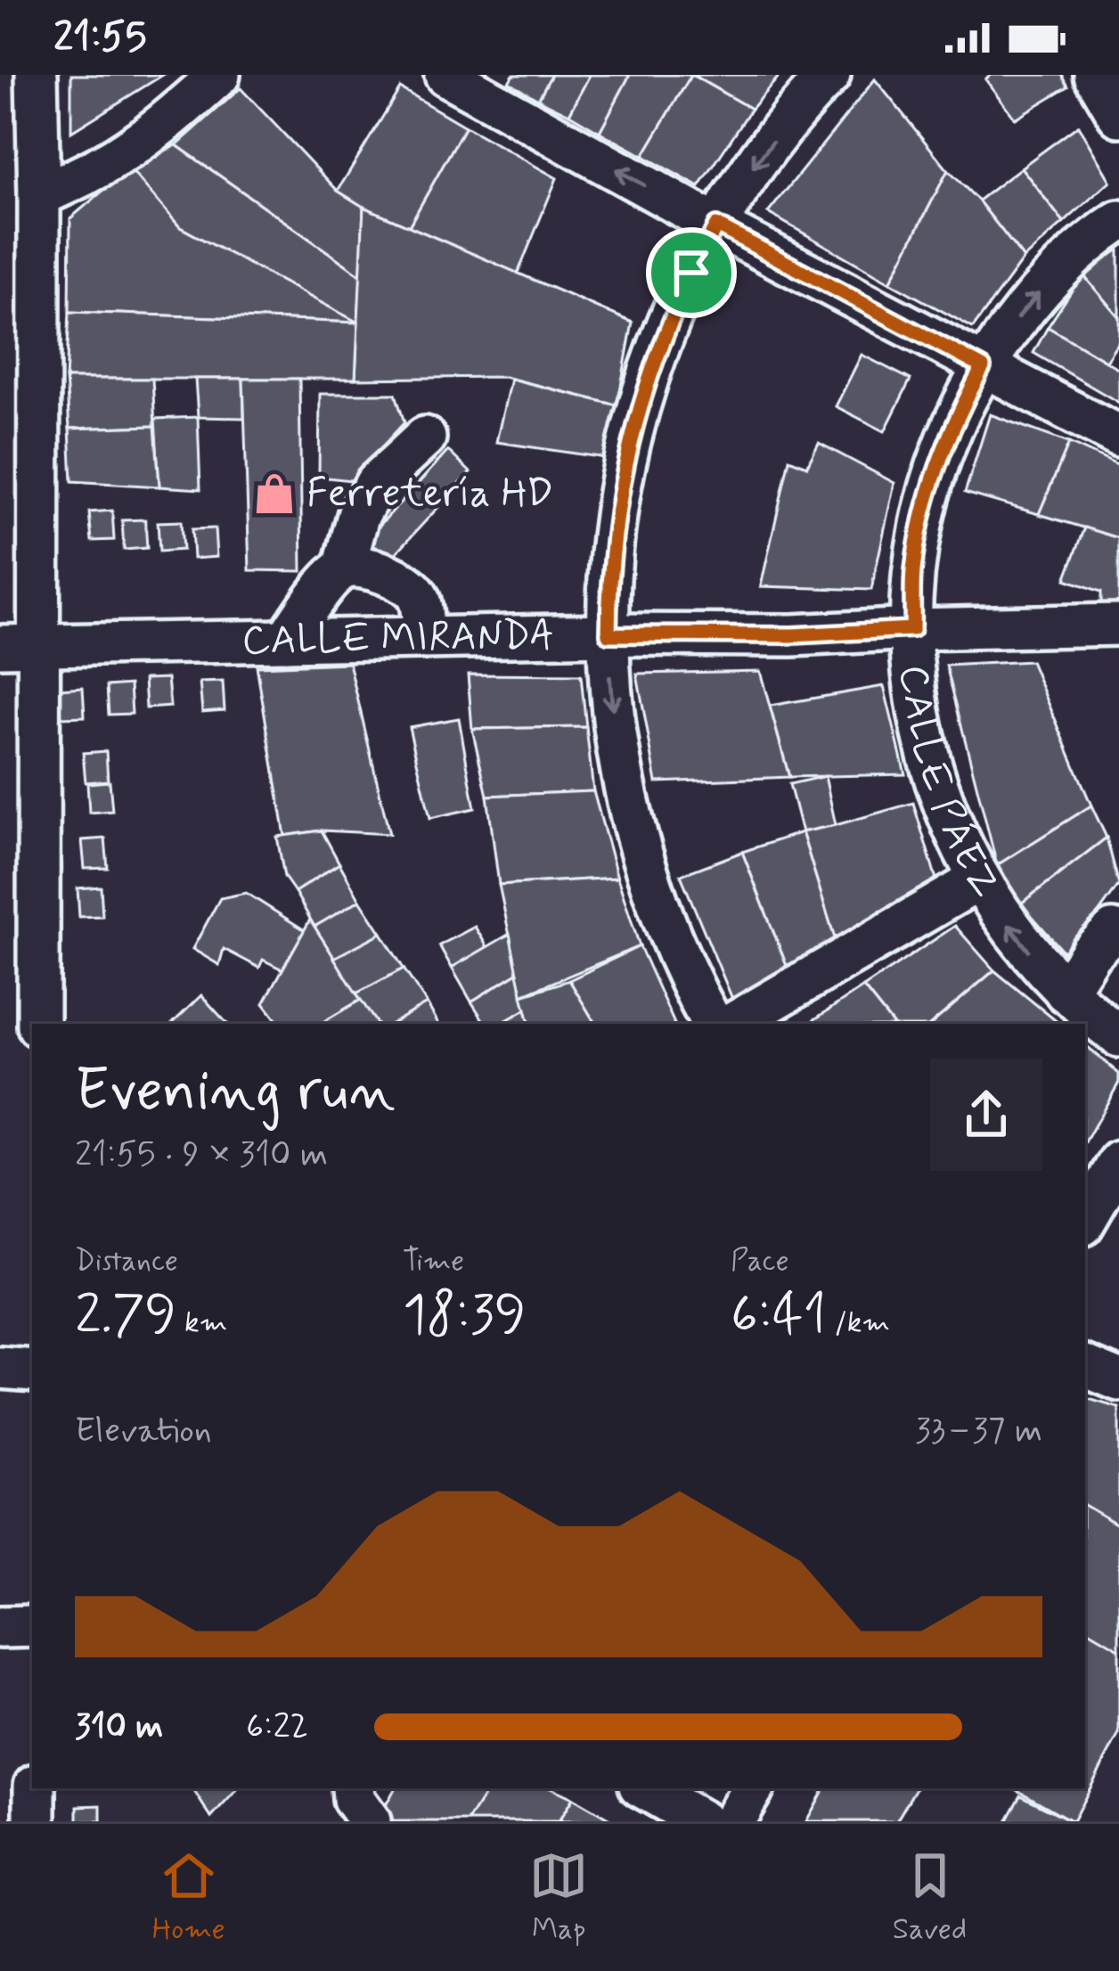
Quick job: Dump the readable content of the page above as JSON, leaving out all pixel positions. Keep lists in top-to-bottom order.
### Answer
{
  "streets": {
    "street": ["CALLE MIRANDA", "CALLE PÁEZ"]
  },
  "crossings": [
    ["CALLE MIRANDA", "CALLE PÁEZ"]
  ],
  "places": {
    "shop": ["Ferretería HD"]
  },
  "page": {
    "status": "21:55",
    "heading": ["Evening run", "21:55 · 9 × 310 m"],
    "stats": [
      ["Distance", "2.79 km"],
      ["Time", "18:39"],
      ["Pace", "6:41 /km"]
    ],
    "chart": ["Elevation", "33–37 m"],
    "list": [
      {
        "name": "310 m",
        "note": "6:22"
      }
    ],
    "tabs": ["Home", "Map", "Saved"]
  }
}
